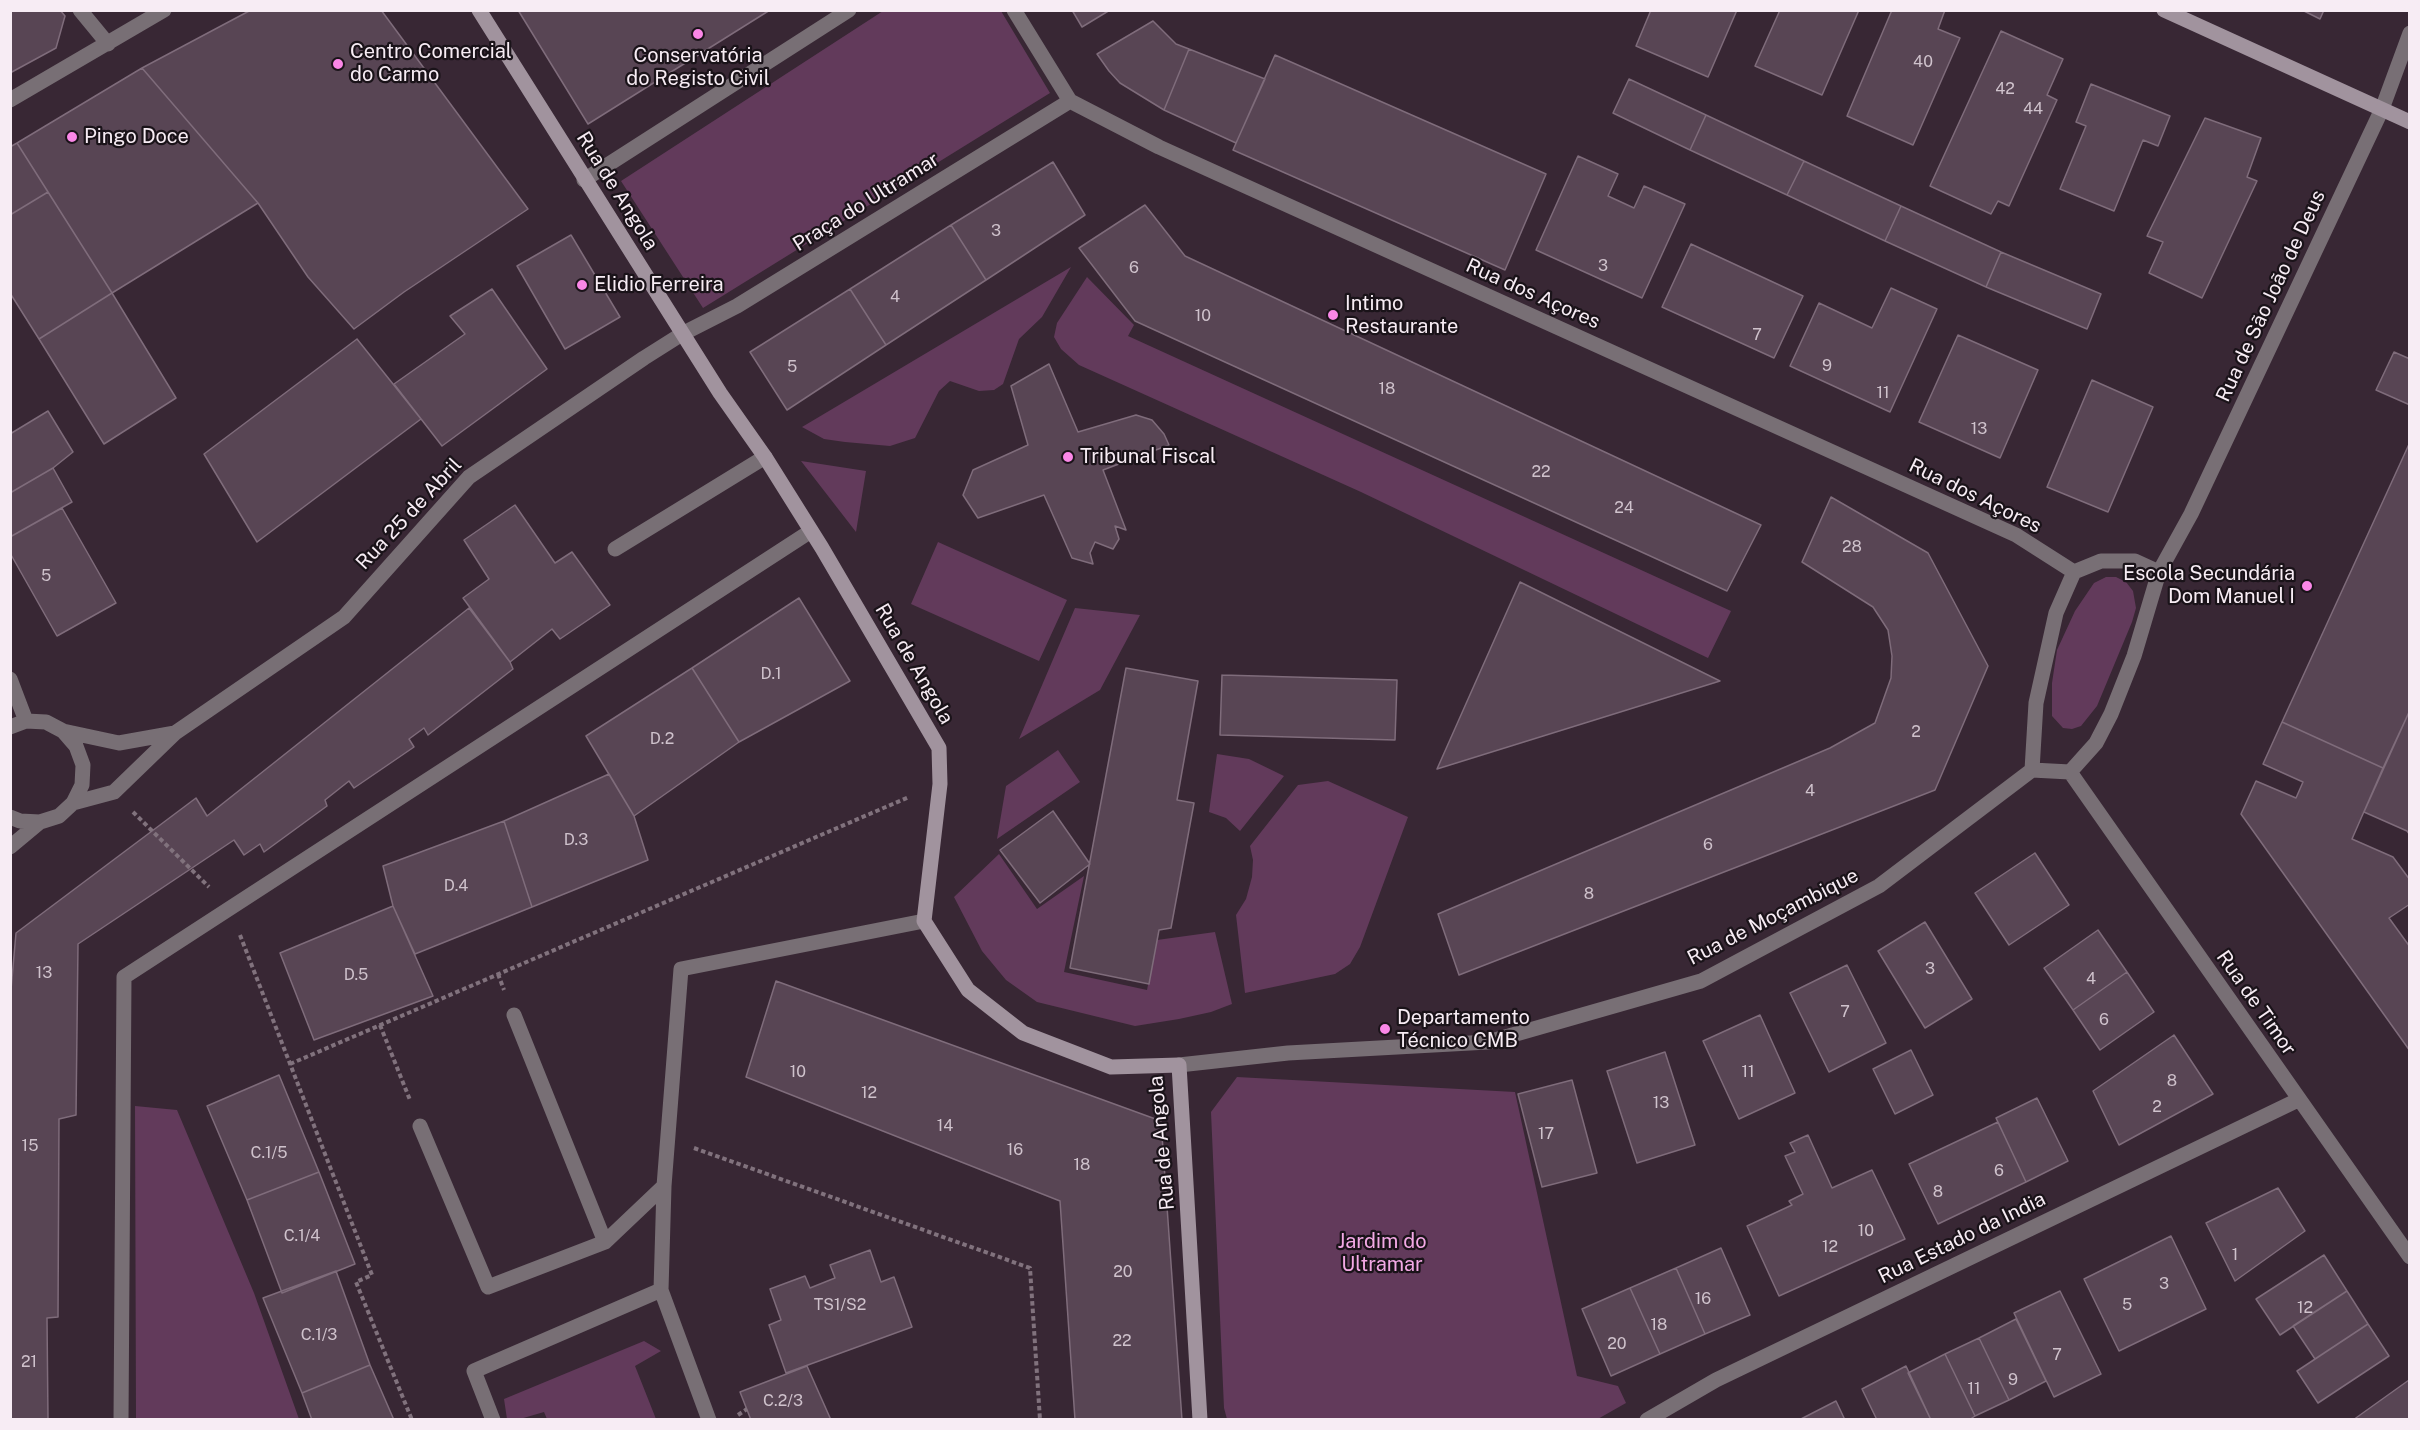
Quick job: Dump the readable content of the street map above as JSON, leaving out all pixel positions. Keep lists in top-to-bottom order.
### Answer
{
  "streets": {
    "street": [
      "Rua de Angola",
      "Praça do Ultramar",
      "Rua dos Açores",
      "Rua de São João de Deus",
      "Rua 25 de Abril",
      "Rua de Moçambique",
      "Rua de Timor",
      "Rua Estado da India"
    ]
  },
  "crossings": [
    ["Rua de Angola", "Praça do Ultramar"],
    ["Rua de Angola", "Rua 25 de Abril"],
    ["Rua de Angola", "Rua de Moçambique"],
    ["Praça do Ultramar", "Rua dos Açores"],
    ["Praça do Ultramar", "Rua 25 de Abril"],
    ["Rua de São João de Deus", "Rua de Timor"],
    ["Rua de Timor", "Rua Estado da India"]
  ],
  "parks": ["Jardim do Ultramar"],
  "places": [
    "Conservatória do Registo Civil",
    "Centro Comercial do Carmo",
    "Pingo Doce",
    "Elidio Ferreira",
    "Intimo Restaurante",
    "Tribunal Fiscal",
    "Escola Secundária Dom Manuel I",
    "Departamento Técnico CMB"
  ],
  "house_numbers": [
    "40",
    "42",
    "44",
    "3",
    "3",
    "6",
    "4",
    "10",
    "7",
    "9",
    "5",
    "18",
    "11",
    "13",
    "22",
    "24",
    "28",
    "5",
    "D.1",
    "2",
    "D.2",
    "4",
    "D.3",
    "6",
    "D.4",
    "8",
    "3",
    "13",
    "D.5",
    "4",
    "7",
    "6",
    "10",
    "11",
    "8",
    "12",
    "13",
    "2",
    "14",
    "17",
    "15",
    "16",
    "C.1/5",
    "18",
    "6",
    "8",
    "10",
    "C.1/4",
    "12",
    "1",
    "20",
    "3",
    "16",
    "TS1/S2",
    "5",
    "12",
    "18",
    "C.1/3",
    "22",
    "20",
    "7",
    "21",
    "9",
    "11",
    "C.2/3"
  ]
}
